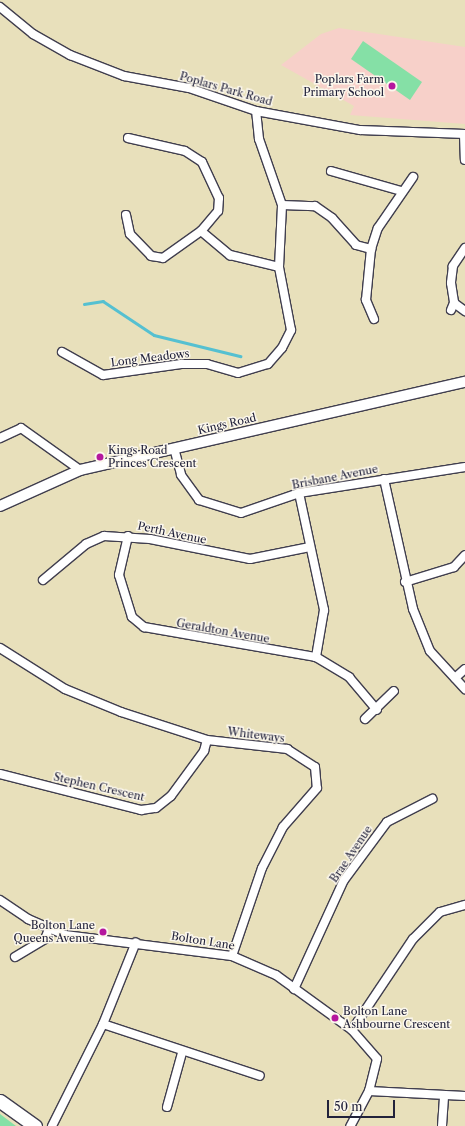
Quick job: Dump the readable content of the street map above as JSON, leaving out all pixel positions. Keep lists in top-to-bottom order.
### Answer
{
  "streets": {
    "street": [
      "Poplars Park Road",
      "Long Meadows",
      "Kings Road",
      "Brisbane Avenue",
      "Perth Avenue",
      "Geraldton Avenue",
      "Whiteways",
      "Stephen Crescent",
      "Brae Avenue",
      "Bolton Lane"
    ]
  },
  "crossings": [
    ["Poplars Park Road", "Long Meadows"],
    ["Kings Road", "Brisbane Avenue"],
    ["Perth Avenue", "Geraldton Avenue"],
    ["Whiteways", "Stephen Crescent"],
    ["Whiteways", "Bolton Lane"],
    ["Brae Avenue", "Bolton Lane"]
  ],
  "places": [
    "Poplars Farm Primary School",
    "Kings Road Princes Crescent",
    "Bolton Lane Queens Avenue",
    "Bolton Lane Ashbourne Crescent"
  ],
  "scale_bar": "50 m"
}
